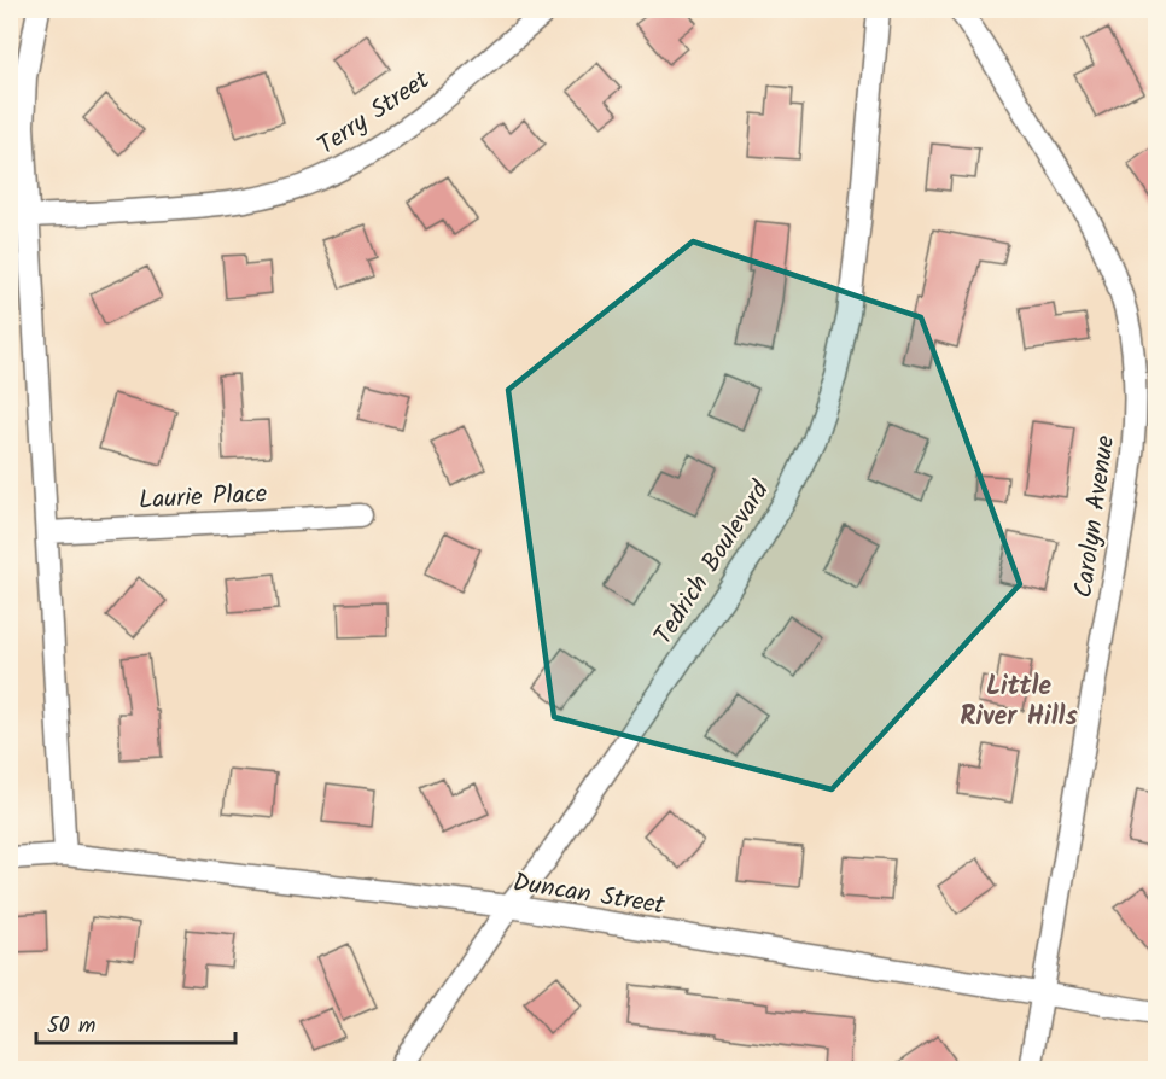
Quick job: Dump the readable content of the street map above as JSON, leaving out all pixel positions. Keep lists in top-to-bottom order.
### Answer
{
  "streets": {
    "street": [
      "Terry Street",
      "Laurie Place",
      "Carolyn Avenue",
      "Tedrich Boulevard",
      "Duncan Street"
    ]
  },
  "crossings": [
    ["Carolyn Avenue", "Duncan Street"],
    ["Tedrich Boulevard", "Duncan Street"]
  ],
  "districts": ["Little River Hills"],
  "scale_bar": "50 m"
}
